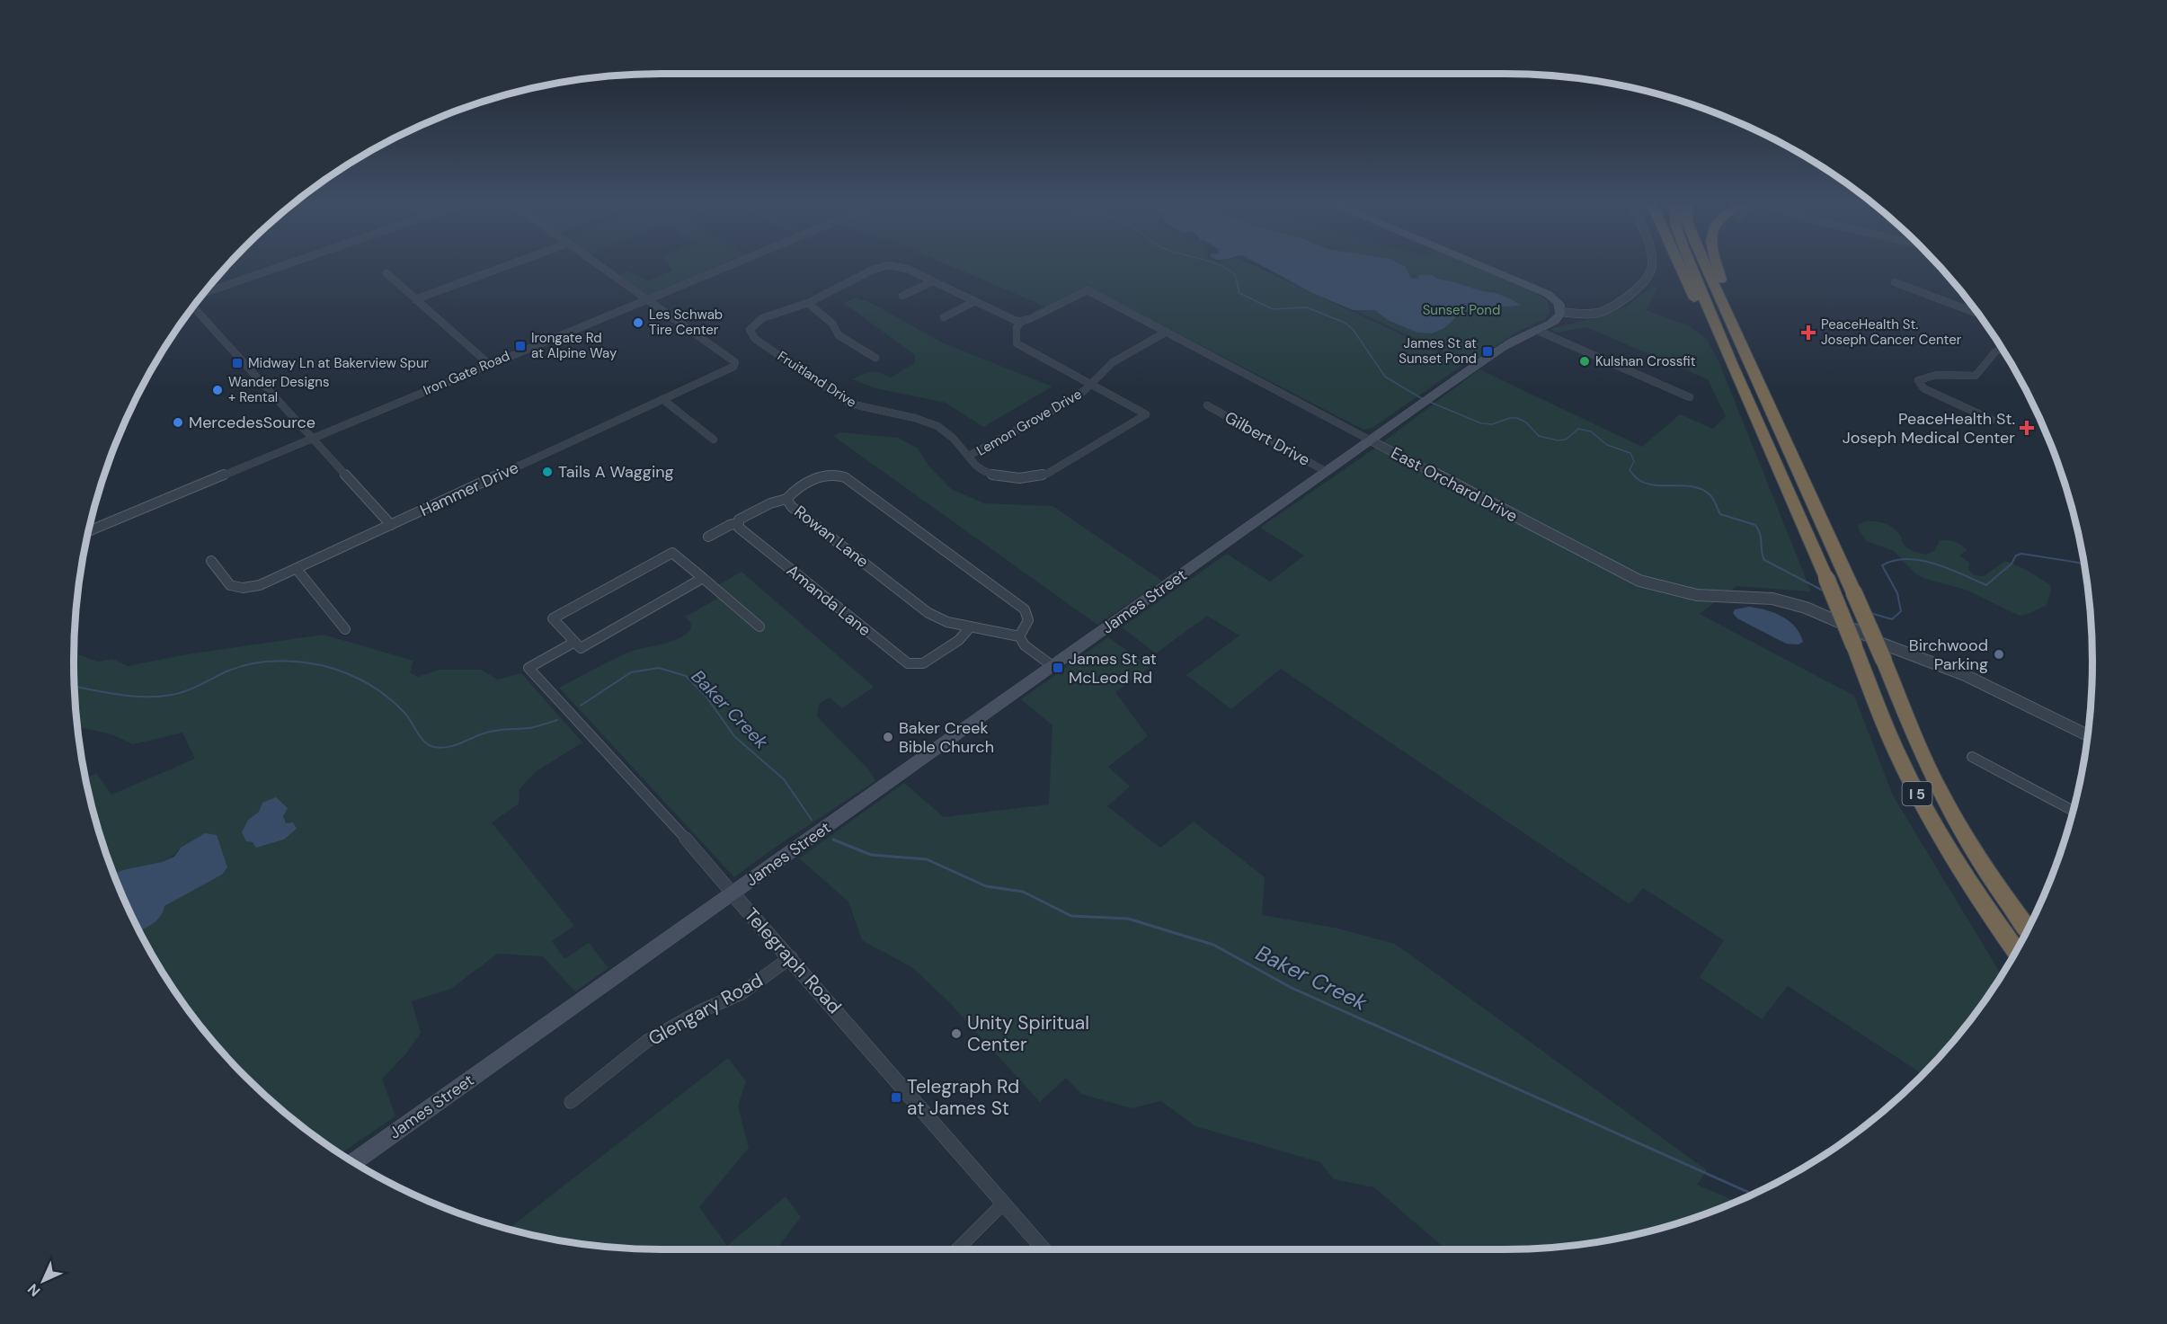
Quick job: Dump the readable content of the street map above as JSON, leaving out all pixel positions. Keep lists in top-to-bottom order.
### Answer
{
  "streets": {
    "highway": ["I 5"],
    "main road": ["James Street"],
    "street": [
      "Iron Gate Road",
      "Fruitland Drive",
      "Lemon Grove Drive",
      "Gilbert Drive",
      "East Orchard Drive",
      "Hammer Drive",
      "Rowan Lane",
      "Amanda Lane",
      "Telegraph Road",
      "Glengary Road"
    ]
  },
  "crossings": [
    ["Iron Gate Road", "Hammer Drive"],
    ["Fruitland Drive", "Lemon Grove Drive"],
    ["Fruitland Drive", "East Orchard Drive"],
    ["Lemon Grove Drive", "East Orchard Drive"],
    ["Gilbert Drive", "James Street"],
    ["East Orchard Drive", "James Street"],
    ["Rowan Lane", "Amanda Lane"],
    ["James Street", "Telegraph Road"],
    ["Telegraph Road", "Glengary Road"]
  ],
  "water": ["Baker Creek"],
  "parks": ["Sunset Pond"],
  "places": {
    "other": [
      "Les Schwab Tire Center",
      "Kulshan Crossfit",
      "Wander Designs + Rental",
      "MercedesSource",
      "Tails A Wagging",
      "Birchwood Parking",
      "Baker Creek Bible Church",
      "Unity Spiritual Center"
    ],
    "health": ["PeaceHealth St. Joseph Cancer Center", "PeaceHealth St. Joseph Medical Center"],
    "transit": [
      "Irongate Rd at Alpine Way",
      "James St at Sunset Pond",
      "Midway Ln at Bakerview Spur",
      "James St at McLeod Rd",
      "Telegraph Rd at James St"
    ]
  },
  "north": "bottom left"
}
